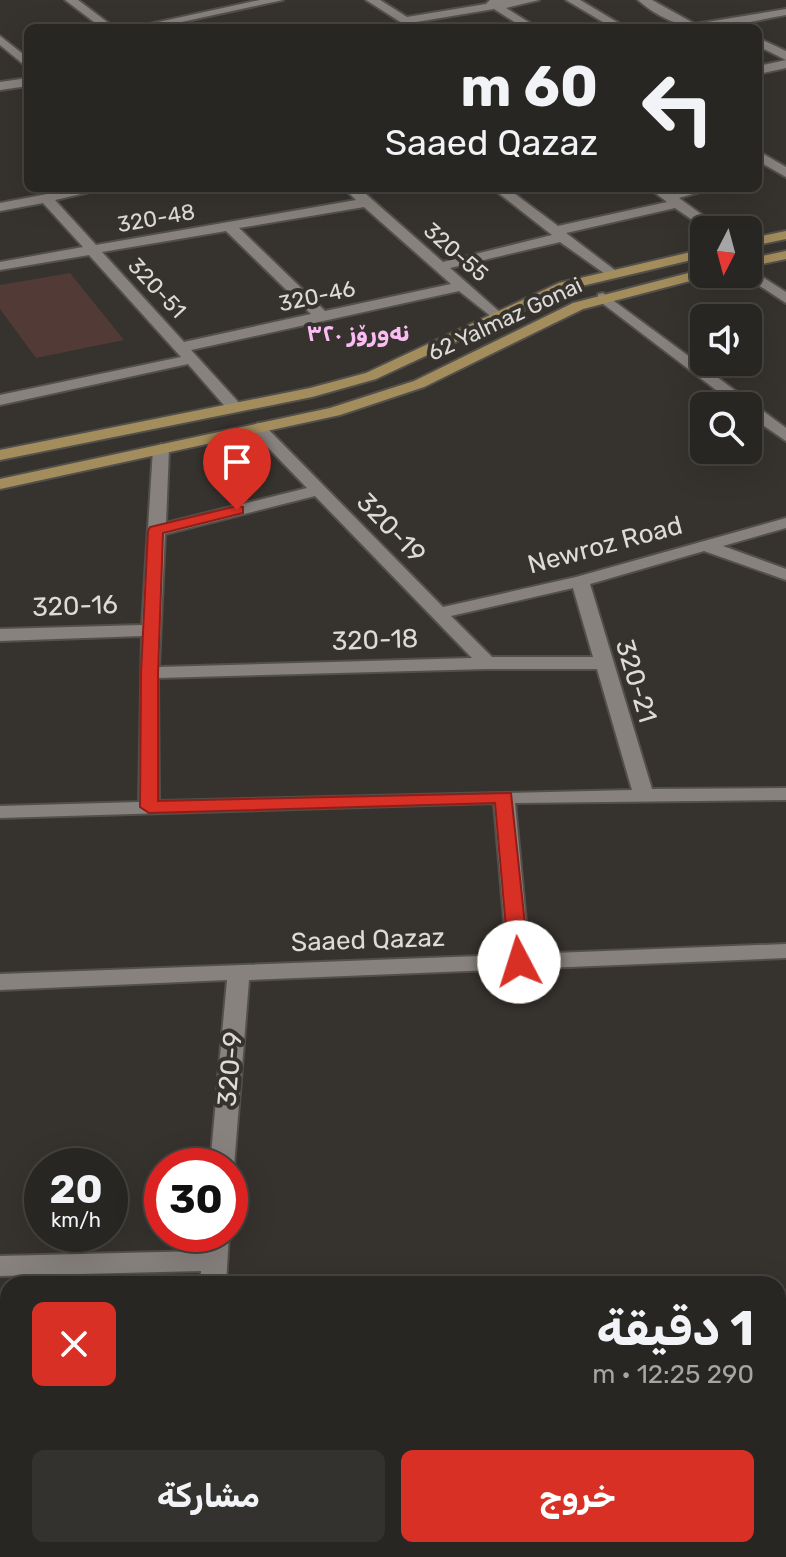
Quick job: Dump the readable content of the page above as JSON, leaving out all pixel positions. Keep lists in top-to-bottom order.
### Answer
{
  "streets": {
    "main road": ["62 Yalmaz Gonai"],
    "street": [
      "320-48",
      "320-55",
      "320-51",
      "320-46",
      "320-19",
      "Newroz Road",
      "320-16",
      "320-18",
      "320-21",
      "Saaed Qazaz",
      "320-9"
    ]
  },
  "crossings": [
    ["320-48", "320-55"],
    ["320-48", "320-51"],
    ["320-55", "320-46"],
    ["320-55", "62 Yalmaz Gonai"],
    ["320-51", "320-46"],
    ["320-51", "62 Yalmaz Gonai"],
    ["62 Yalmaz Gonai", "320-19"],
    ["320-19", "Newroz Road"],
    ["320-19", "320-18"],
    ["Newroz Road", "320-21"],
    ["320-18", "320-21"],
    ["Saaed Qazaz", "320-9"]
  ],
  "districts": ["نەورۆز ٣٢٠"],
  "north": "bottom",
  "page": {
    "turn": ["60 m", "Saaed Qazaz"],
    "speed": "20 km/h",
    "limit": "30",
    "heading": ["1 دقيقة", "290 m · 12:25"],
    "buttons": ["خروج", "مشاركة"]
  }
}
